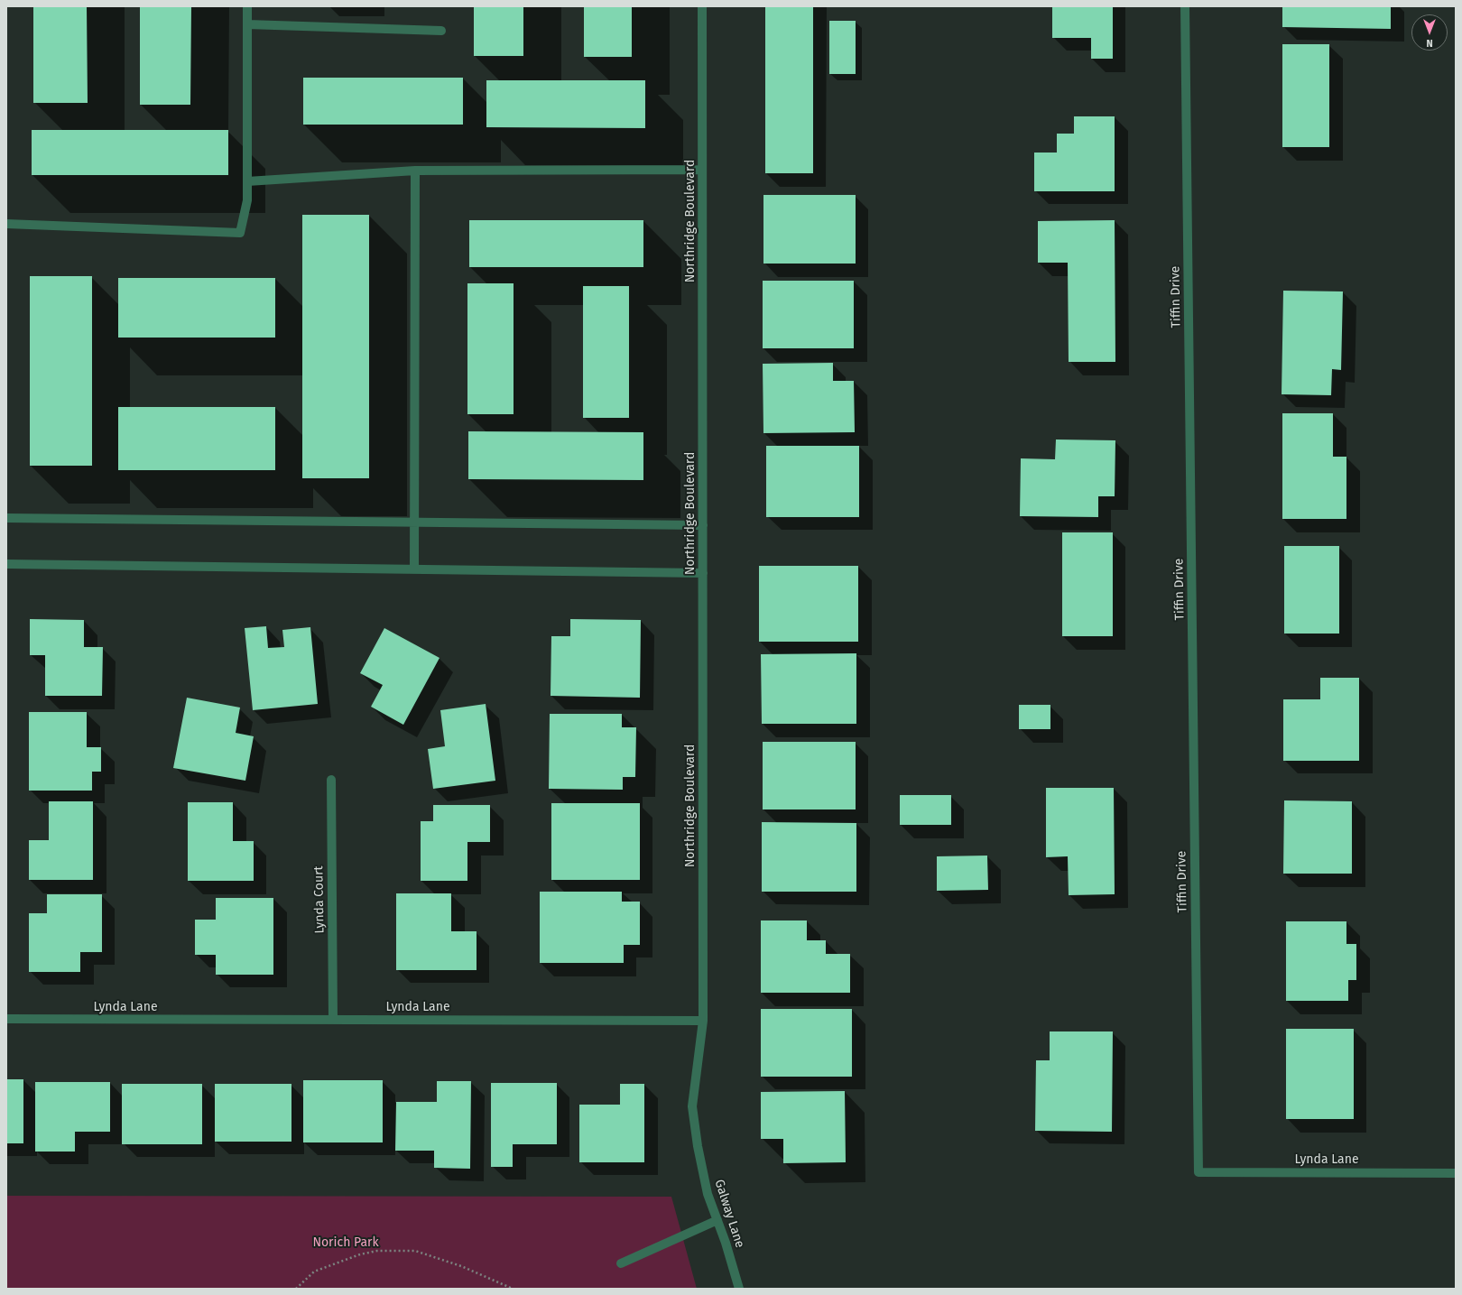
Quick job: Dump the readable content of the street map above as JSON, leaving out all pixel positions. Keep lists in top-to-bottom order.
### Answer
{
  "streets": {
    "street": [
      "Northridge Boulevard",
      "Tiffin Drive",
      "Lynda Court",
      "Lynda Lane",
      "Galway Lane"
    ]
  },
  "crossings": [
    ["Northridge Boulevard", "Lynda Lane"],
    ["Northridge Boulevard", "Galway Lane"],
    ["Tiffin Drive", "Lynda Lane"],
    ["Lynda Court", "Lynda Lane"],
    ["Lynda Lane", "Galway Lane"]
  ],
  "parks": ["Norich Park"],
  "north": "bottom"
}
